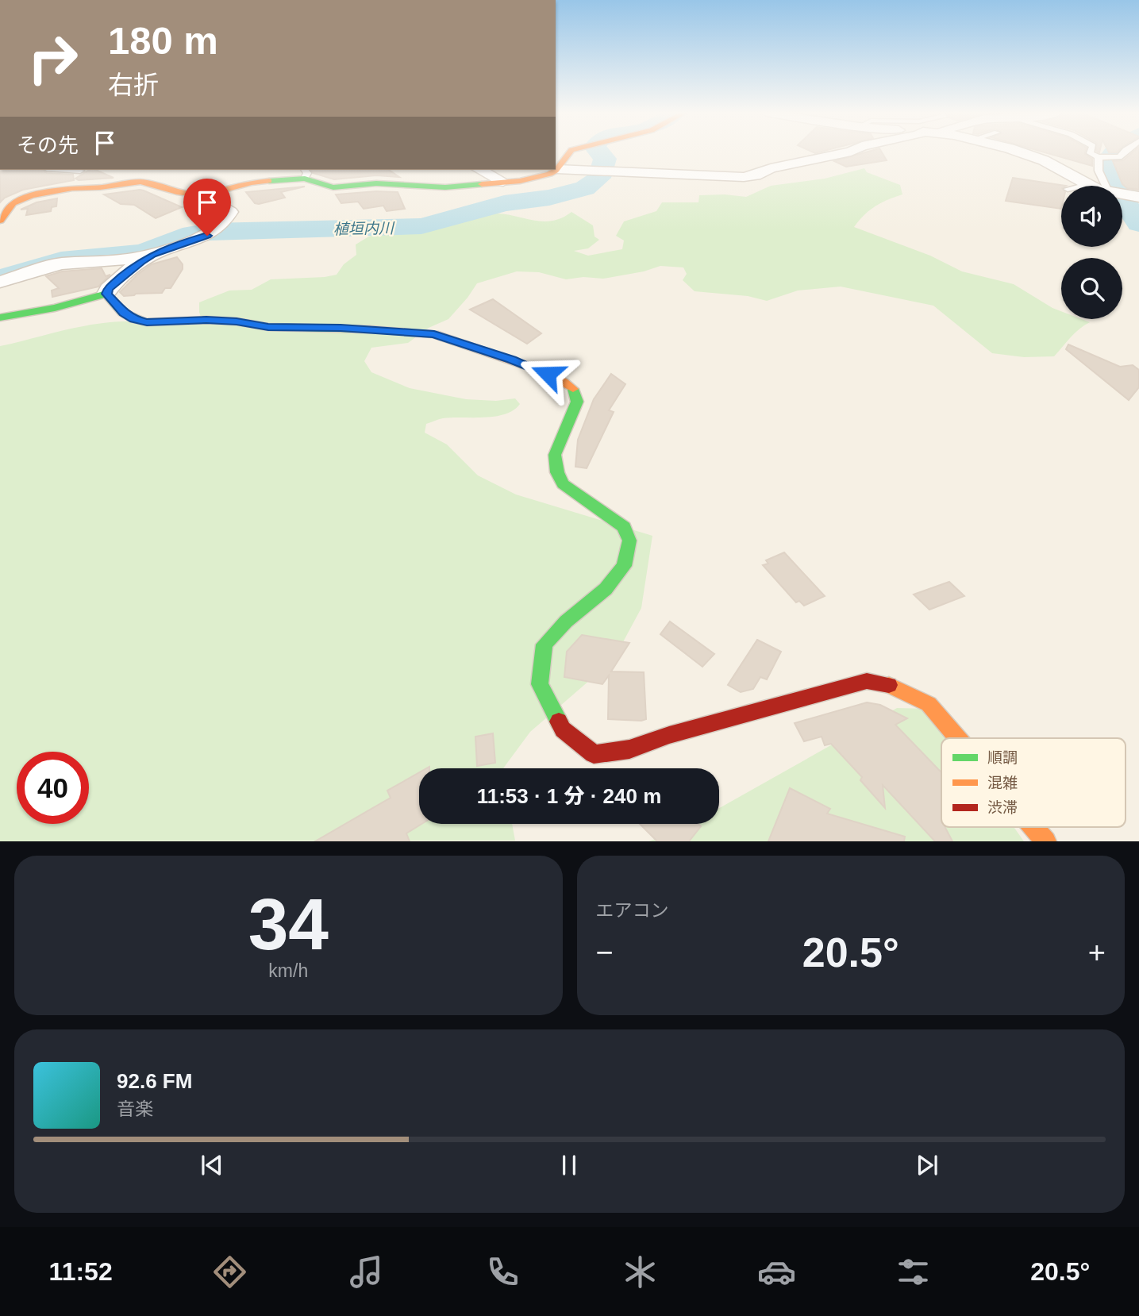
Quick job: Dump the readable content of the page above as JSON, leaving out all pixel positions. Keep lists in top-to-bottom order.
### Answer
{
  "water": ["植垣内川"],
  "legend": ["順調", "混雑", "渋滞"],
  "page": {
    "turn": ["180 m", "右折"],
    "then": "その先",
    "limit": "40",
    "trip": "11:53 · 1 分 · 240 m",
    "tile": [
      ["34", "km/h"],
      "エアコン"
    ],
    "heat": ["−", "20.5°", "+"],
    "song": ["92.6 FM", "音楽"],
    "tabs": ["11:52", "20.5°"]
  }
}
